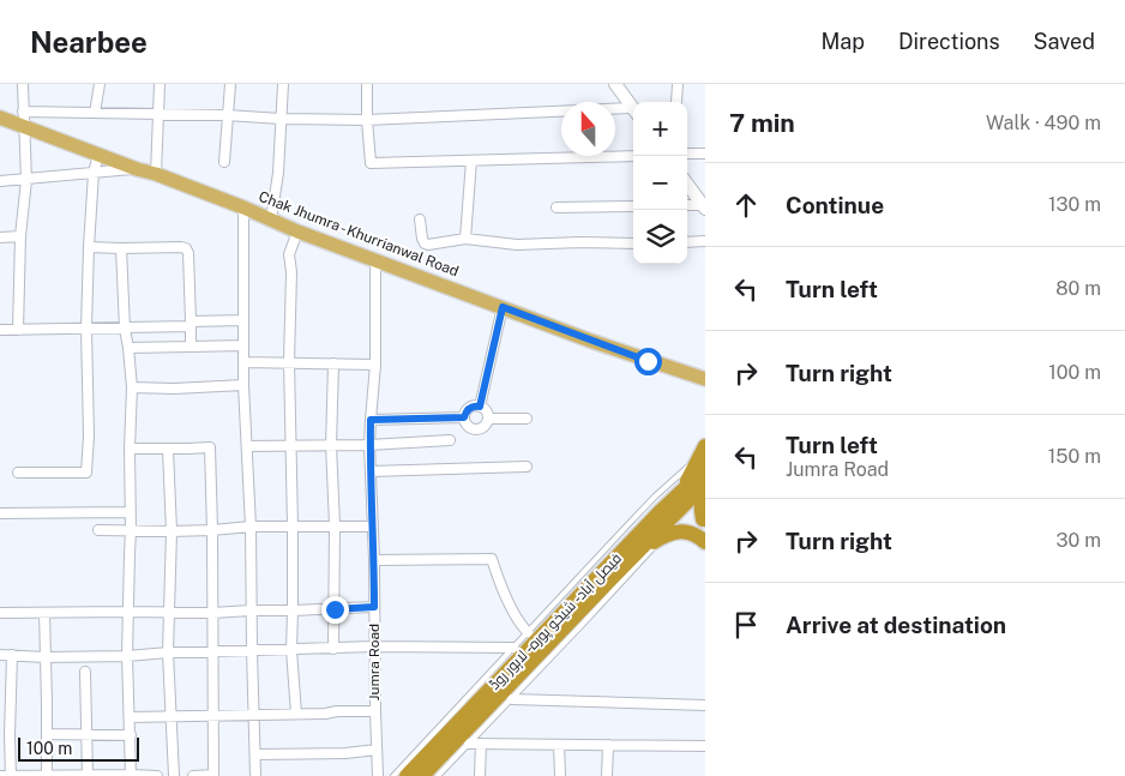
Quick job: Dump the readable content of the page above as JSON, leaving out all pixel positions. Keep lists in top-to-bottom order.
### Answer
{
  "streets": {
    "highway": ["فیصل آباد - شیخو پورہ - لاہور روڈ"],
    "main road": ["Chak Jhumra - Khurrianwal Road"],
    "street": ["Jumra Road"]
  },
  "crossings": [
    ["Chak Jhumra - Khurrianwal Road", "Jumra Road"]
  ],
  "scale_bar": "100 m",
  "north": "top",
  "page": {
    "header": "Nearbee",
    "nav": ["Map", "Directions", "Saved"],
    "heading": ["7 min", "Walk · 490 m"],
    "map_buttons": ["+", "−"],
    "list": [
      ["Continue", "130 m"],
      ["Turn left", "80 m"],
      ["Turn right", "100 m"],
      ["Turn left", "Jumra Road", "150 m"],
      ["Turn right", "30 m"],
      "Arrive at destination"
    ],
    "scale": "100 m"
  }
}
